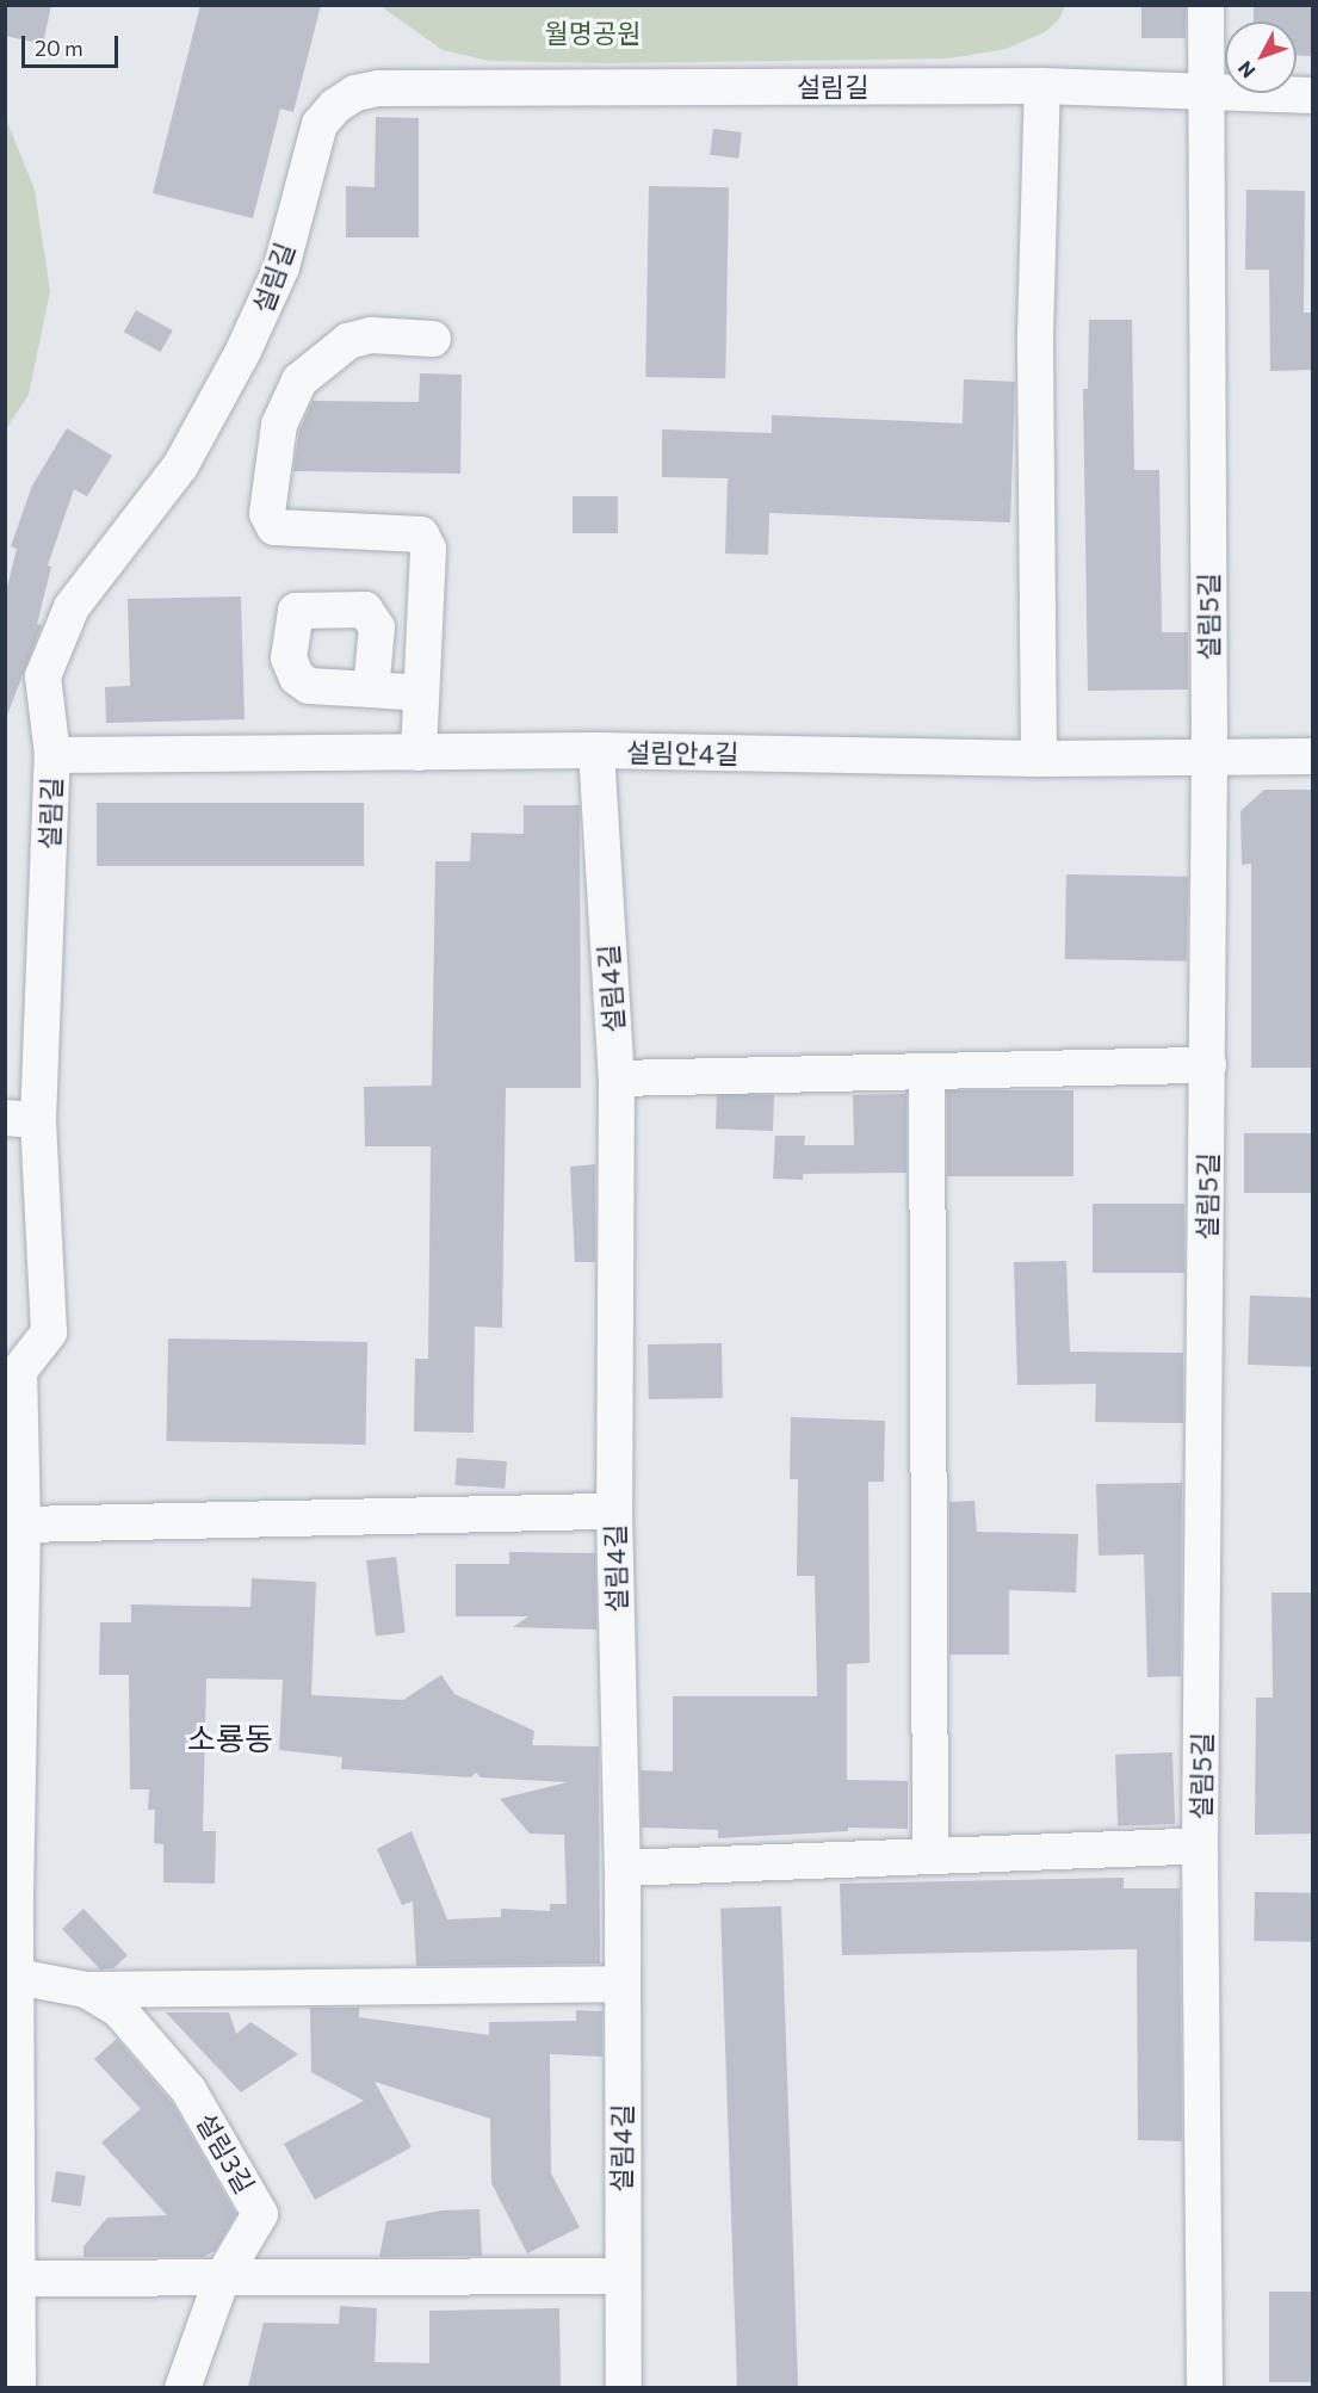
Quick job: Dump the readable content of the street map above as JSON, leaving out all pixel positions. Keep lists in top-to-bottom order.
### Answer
{
  "streets": {
    "street": [
      "설림길",
      "설림5길",
      "설림안4길",
      "설림4길",
      "설림3길"
    ]
  },
  "crossings": [
    ["설림길", "설림5길"],
    ["설림길", "설림안4길"],
    ["설림5길", "설림안4길"],
    ["설림안4길", "설림4길"]
  ],
  "districts": ["소룡동"],
  "parks": ["월명공원"],
  "scale_bar": "20 m",
  "north": "bottom left"
}
